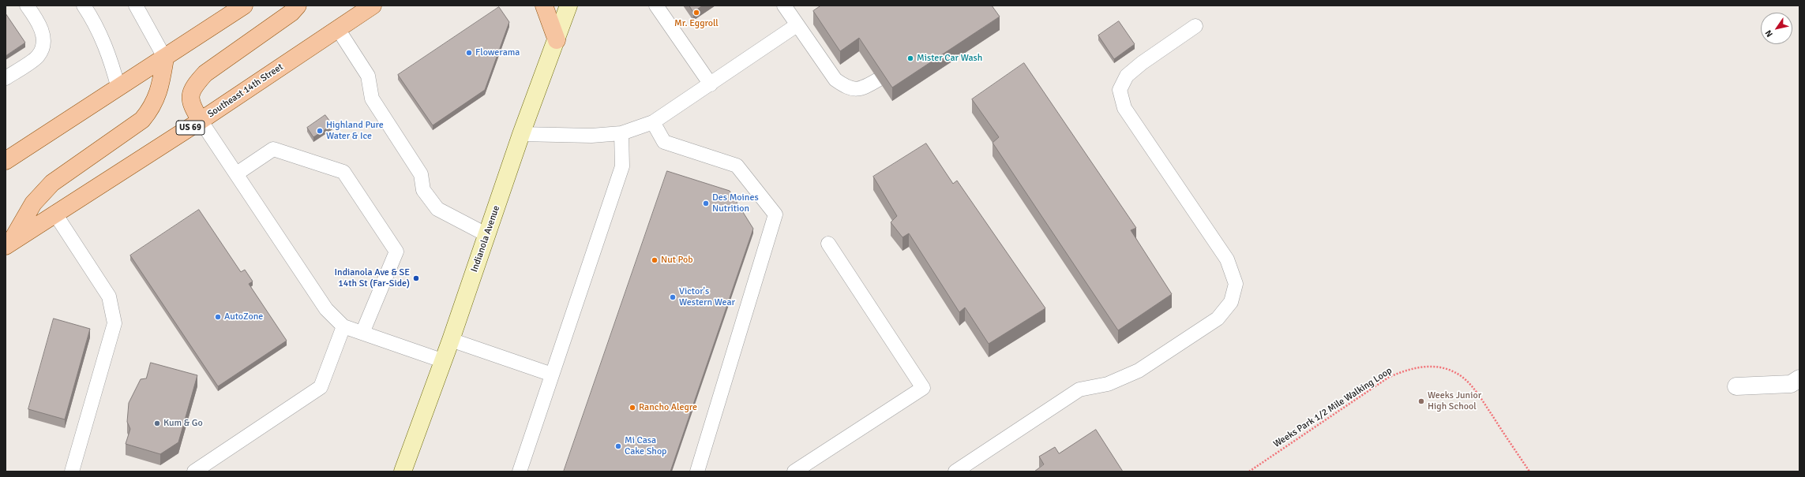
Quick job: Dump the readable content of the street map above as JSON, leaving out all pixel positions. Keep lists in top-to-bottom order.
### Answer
{
  "streets": {
    "main road": ["Southeast 14th Street", "US 69", "Indianola Avenue"],
    "path": ["Weeks Park 1/2 Mile Walking Loop"]
  },
  "places": [
    "Mr. Eggroll",
    "Flowerama",
    "Mister Car Wash",
    "Highland Pure Water & Ice",
    "Des Moines Nutrition",
    "Nut Pob",
    "Indianola Ave & SE 14th St (Far-Side)",
    "Victor's Western Wear",
    "AutoZone",
    "Weeks Junior High School",
    "Rancho Alegre",
    "Kum & Go",
    "Mi Casa Cake Shop"
  ],
  "north": "bottom left"
}
